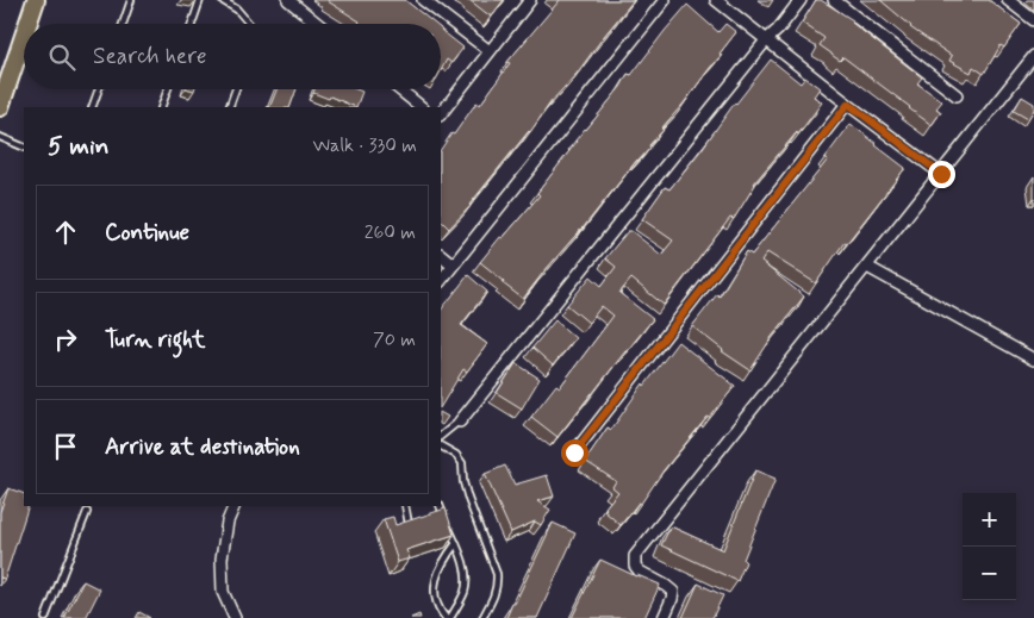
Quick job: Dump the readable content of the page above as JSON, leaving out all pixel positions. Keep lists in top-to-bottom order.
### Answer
{
  "page": {
    "search": "Search here",
    "heading": ["5 min", "Walk · 330 m"],
    "list": [
      ["Continue", "260 m"],
      ["Turn right", "70 m"],
      "Arrive at destination"
    ],
    "map_buttons": ["+", "−"]
  }
}
